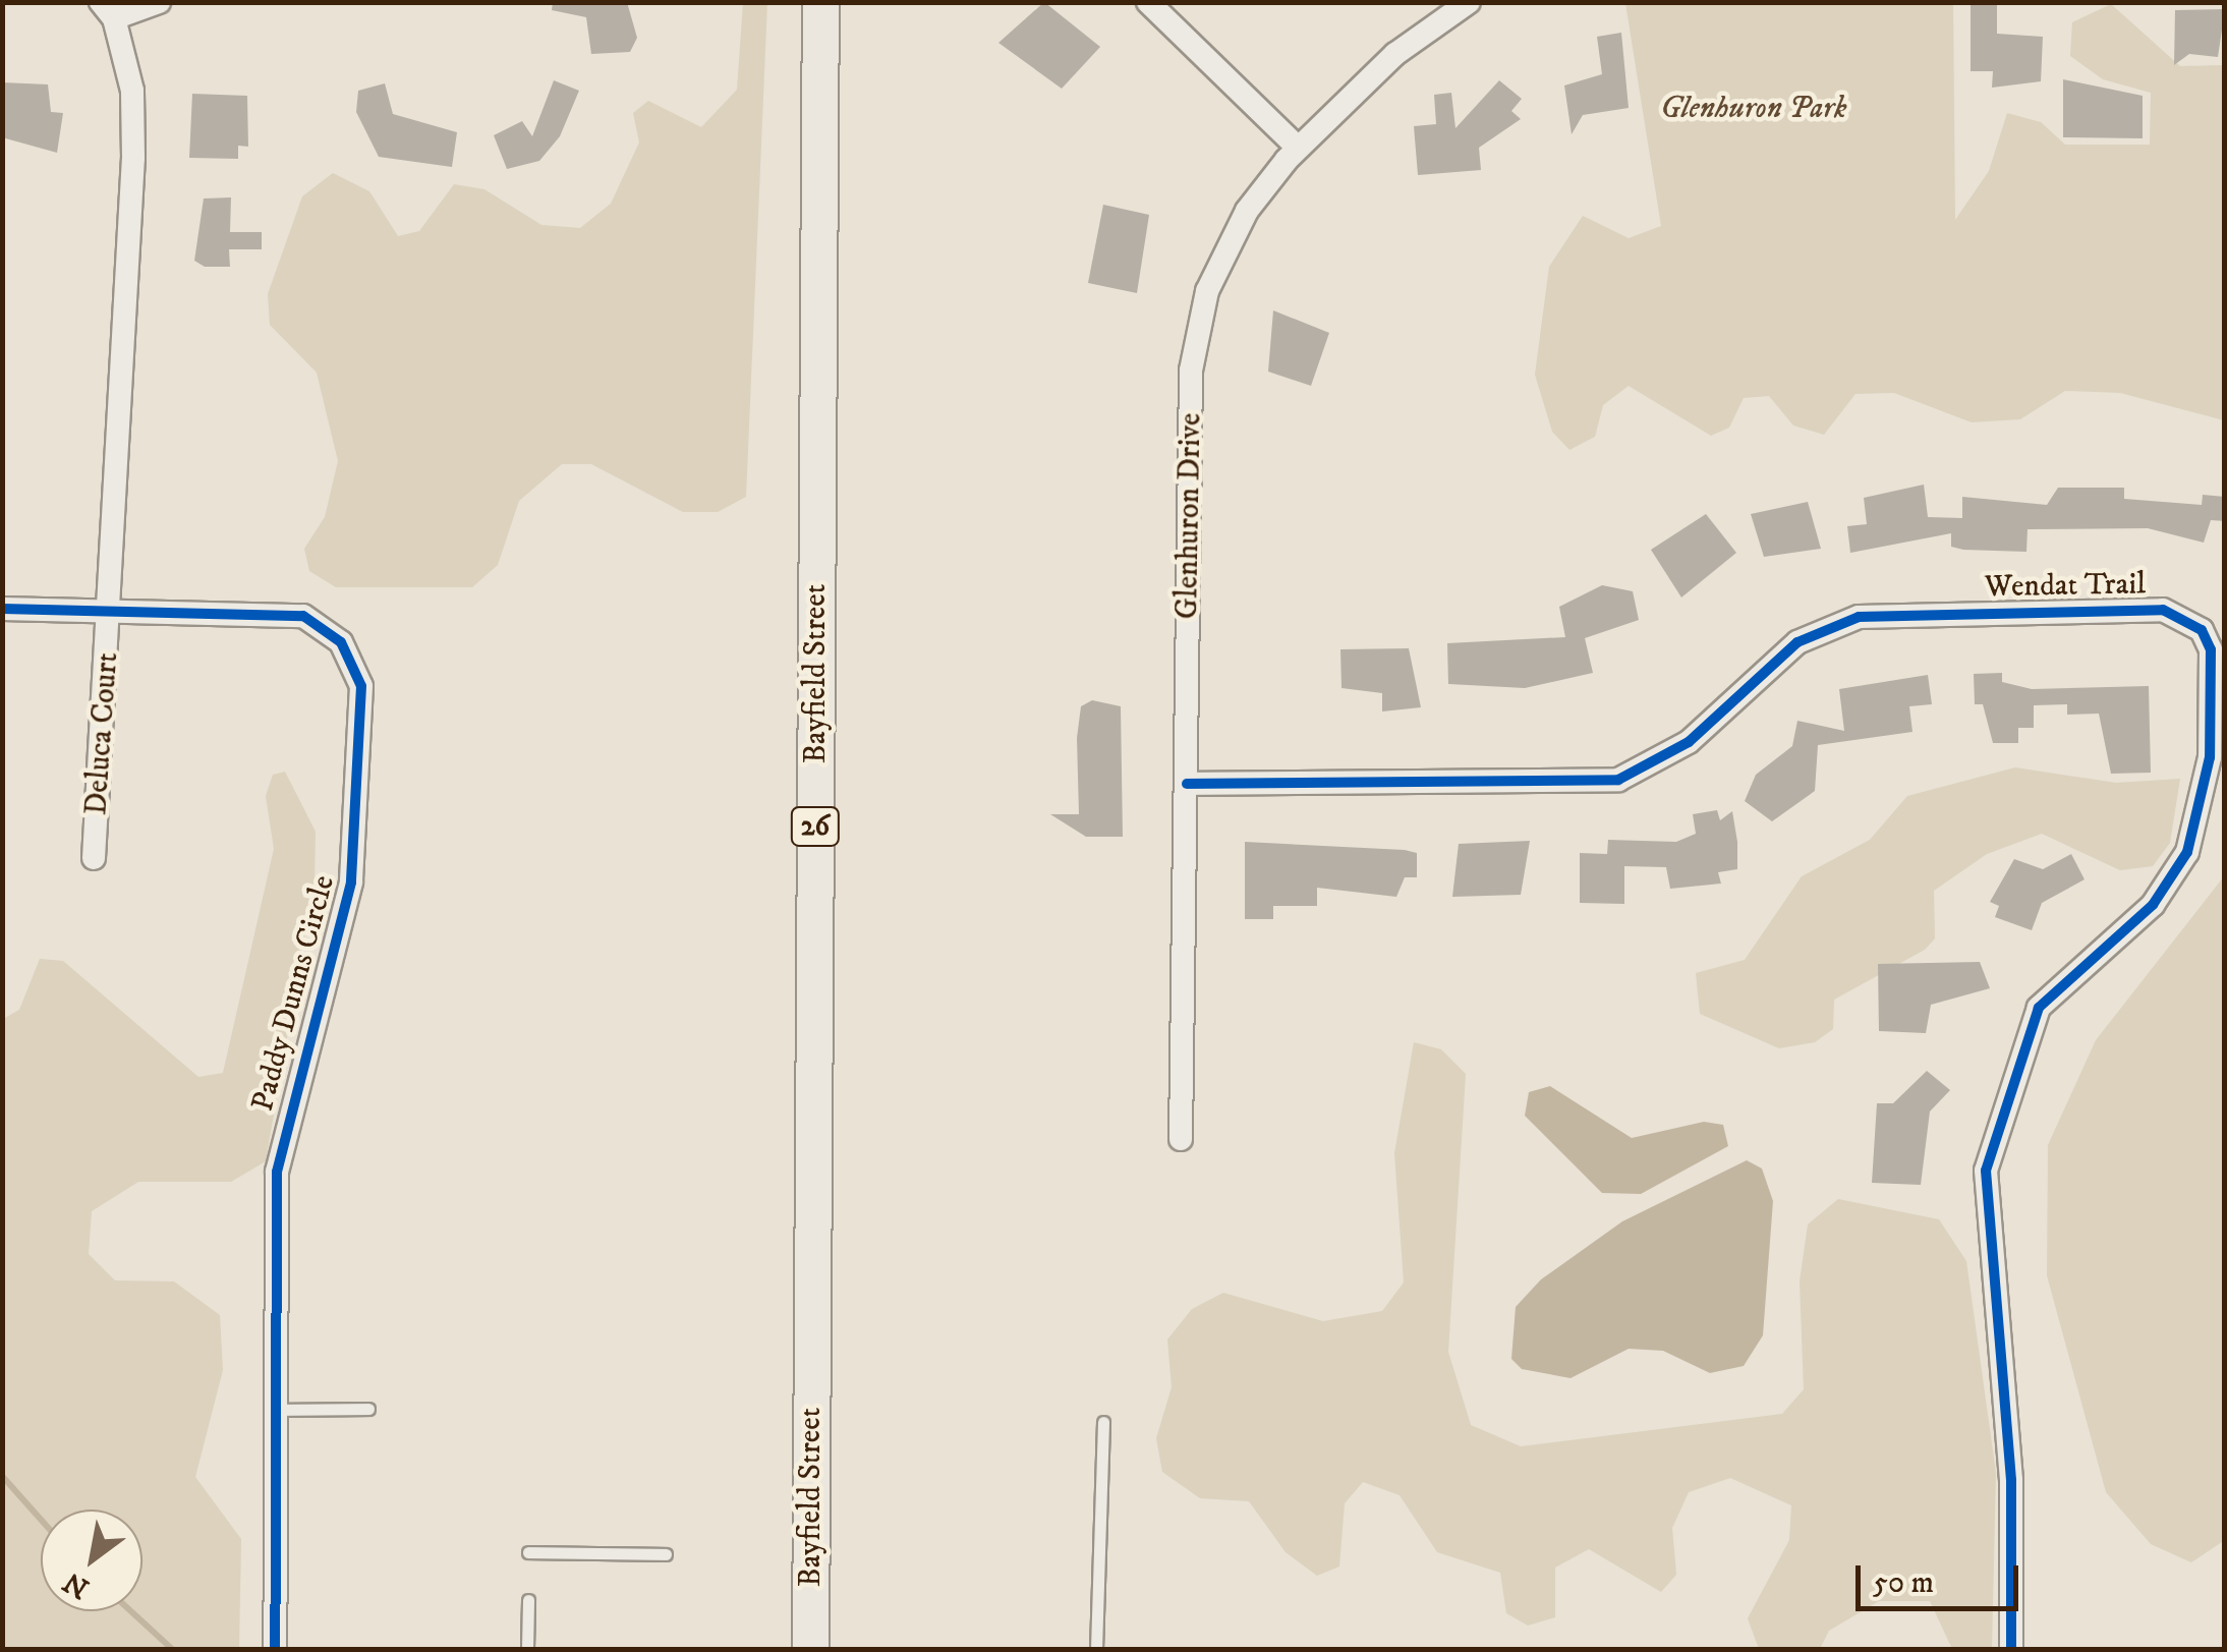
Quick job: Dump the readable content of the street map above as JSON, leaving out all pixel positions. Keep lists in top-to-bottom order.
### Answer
{
  "streets": {
    "main road": ["Bayfield Street", "26"],
    "street": [
      "Glenhuron Drive",
      "Wendat Trail",
      "Deluca Court",
      "Paddy Dunns Circle"
    ]
  },
  "crossings": [
    ["Glenhuron Drive", "Wendat Trail"],
    ["Deluca Court", "Paddy Dunns Circle"]
  ],
  "parks": ["Glenhuron Park"],
  "scale_bar": "50 m",
  "north": "bottom left"
}
